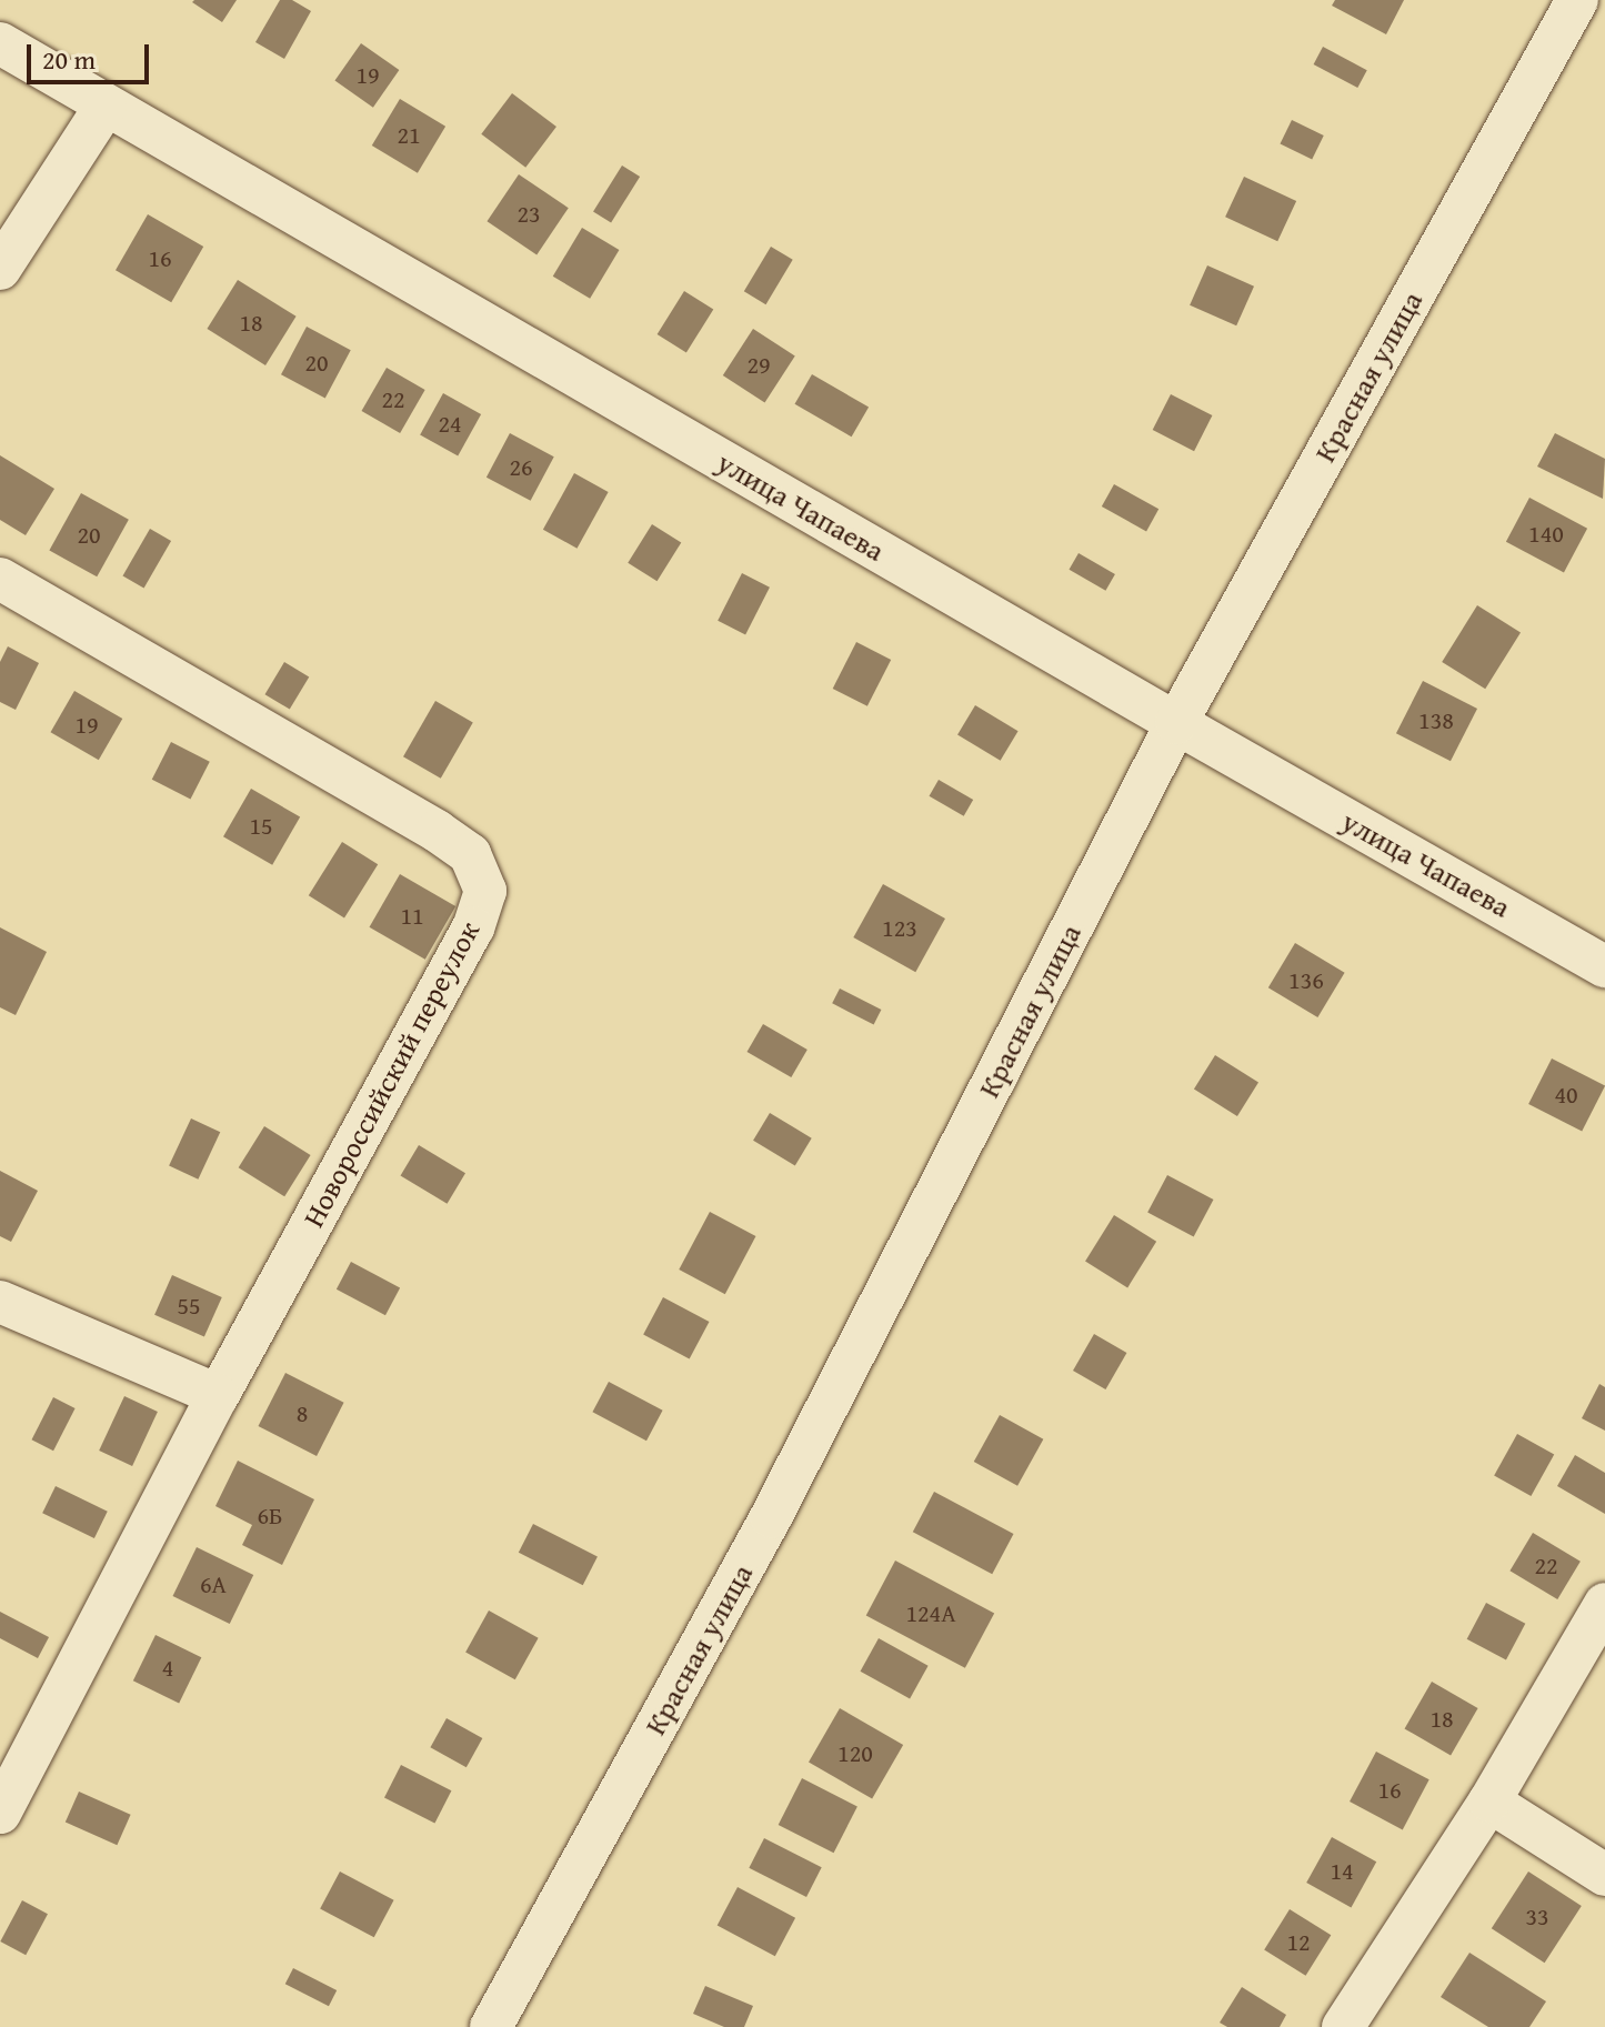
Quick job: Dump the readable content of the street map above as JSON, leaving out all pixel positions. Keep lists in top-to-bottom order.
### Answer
{
  "streets": {
    "street": ["Красная улица", "улица Чапаева", "Новороссийский переулок"]
  },
  "crossings": [
    ["Красная улица", "улица Чапаева"]
  ],
  "house_numbers": [
    "19",
    "21",
    "23",
    "16",
    "18",
    "20",
    "29",
    "22",
    "24",
    "26",
    "140",
    "20",
    "138",
    "19",
    "15",
    "11",
    "123",
    "136",
    "40",
    "55",
    "8",
    "6Б",
    "22",
    "6А",
    "124А",
    "4",
    "18",
    "120",
    "16",
    "14",
    "33",
    "12"
  ],
  "scale_bar": "20 m"
}
